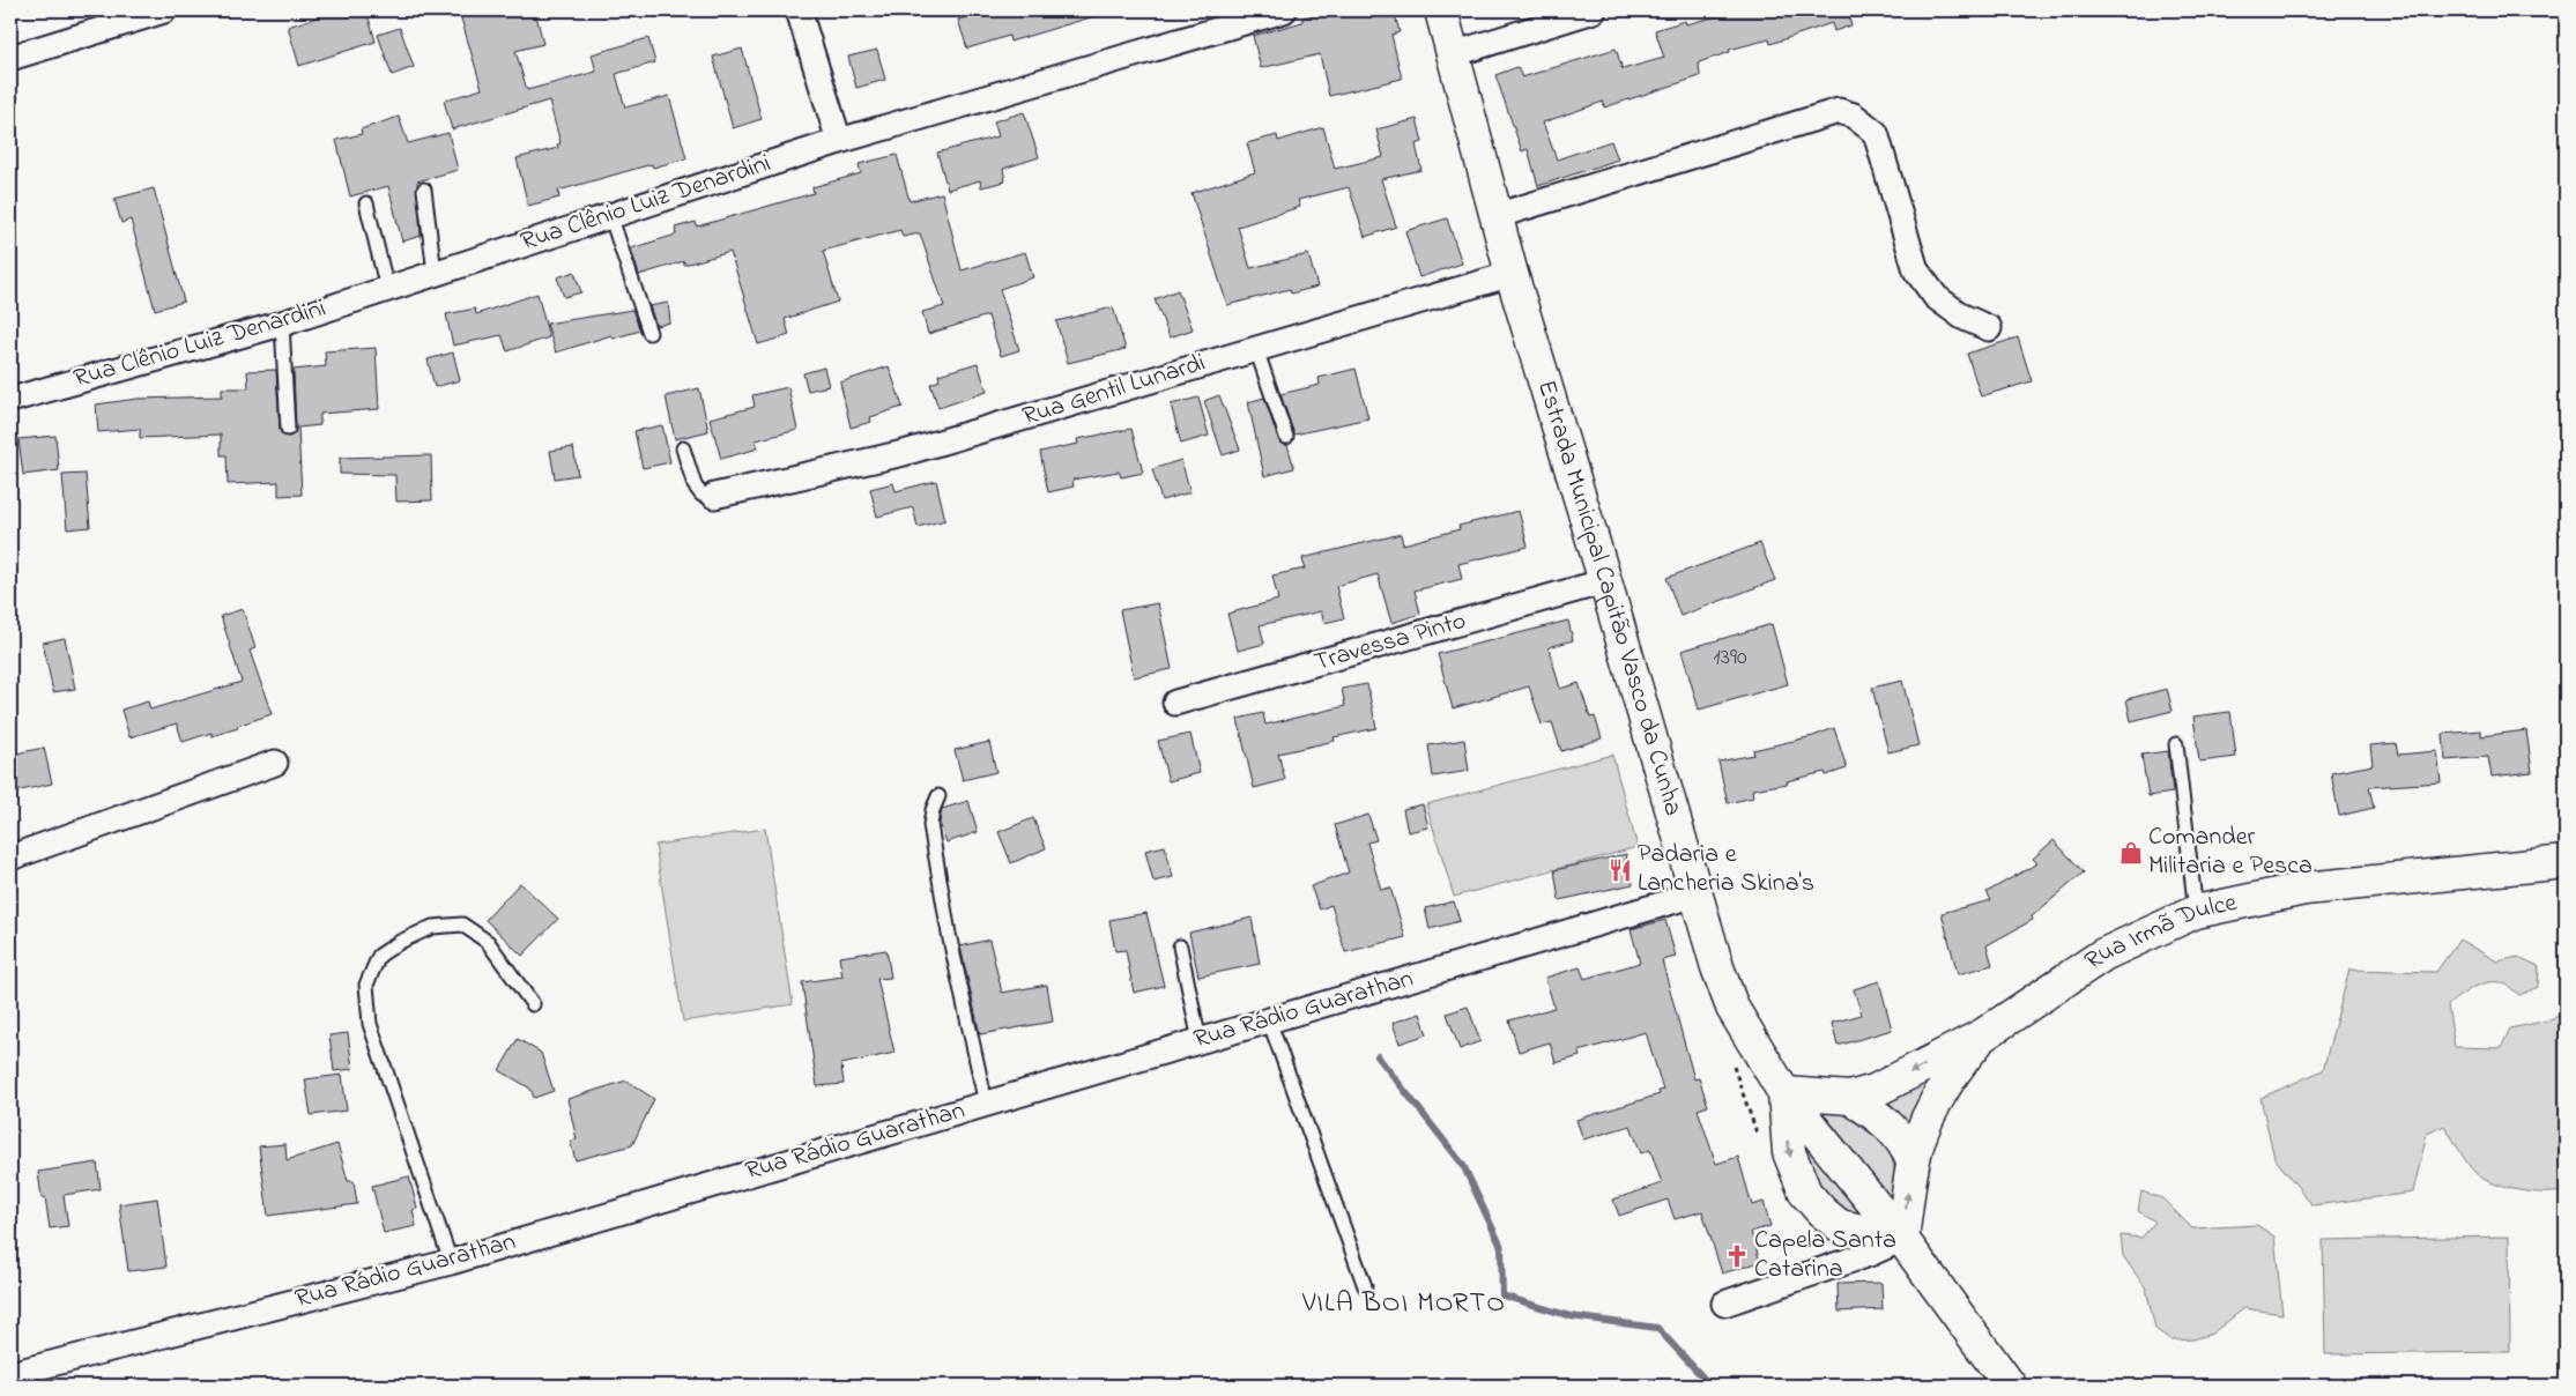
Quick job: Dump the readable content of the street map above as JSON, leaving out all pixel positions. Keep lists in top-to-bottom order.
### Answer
{
  "streets": {
    "street": [
      "Rua Clênio Luiz Denardini",
      "Rua Gentil Lunardi",
      "Estrada Municipal Capitão Vasco da Cunha",
      "Travessa Pinto",
      "Rua Irmã Dulce",
      "Rua Rádio Guarathan"
    ]
  },
  "crossings": [
    ["Rua Gentil Lunardi", "Estrada Municipal Capitão Vasco da Cunha"],
    ["Estrada Municipal Capitão Vasco da Cunha", "Travessa Pinto"],
    ["Estrada Municipal Capitão Vasco da Cunha", "Rua Irmã Dulce"],
    ["Estrada Municipal Capitão Vasco da Cunha", "Rua Rádio Guarathan"]
  ],
  "districts": ["VILA BOI MORTO"],
  "places": {
    "shop": ["Comander Militaria e Pesca"],
    "restaurant": ["Padaria e Lancheria Skina's"],
    "church": ["Capela Santa Catarina"]
  },
  "house_numbers": ["1390"]
}
